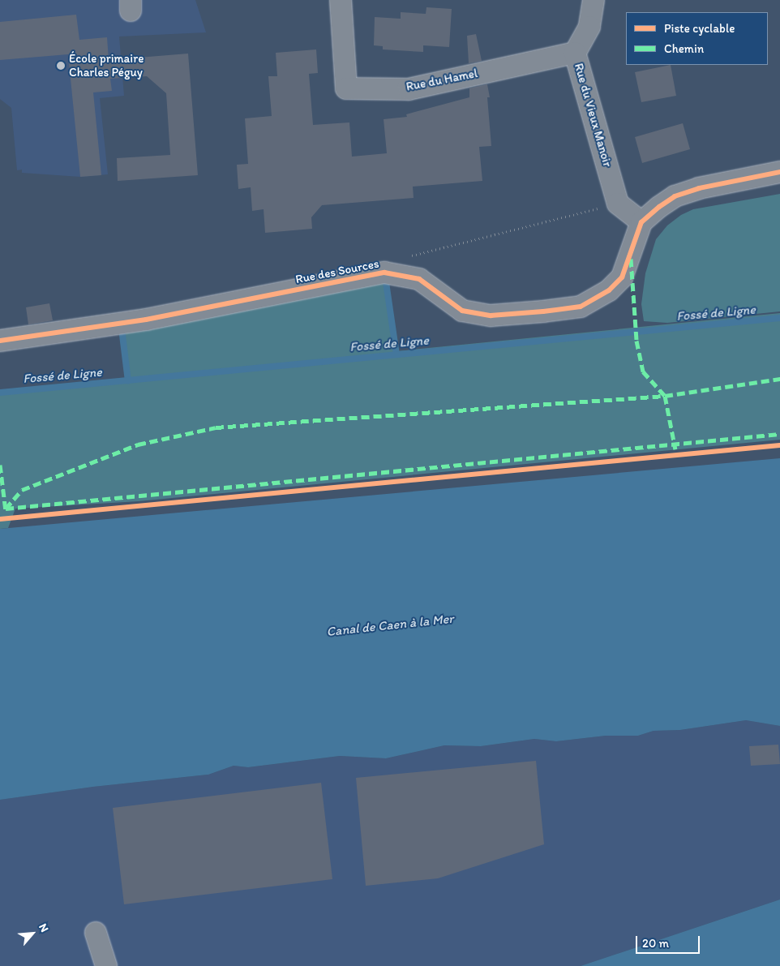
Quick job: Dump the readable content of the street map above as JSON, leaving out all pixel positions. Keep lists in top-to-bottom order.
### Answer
{
  "streets": {
    "street": ["Rue du Hamel", "Rue du Vieux Manoir", "Rue des Sources"]
  },
  "crossings": [
    ["Rue du Hamel", "Rue du Vieux Manoir"]
  ],
  "water": ["Fossé de Ligne", "Canal de Caen à la Mer"],
  "places": ["École primaire Charles Péguy"],
  "legend": ["Piste cyclable", "Chemin"],
  "scale_bar": "20 m",
  "north": "top right"
}
